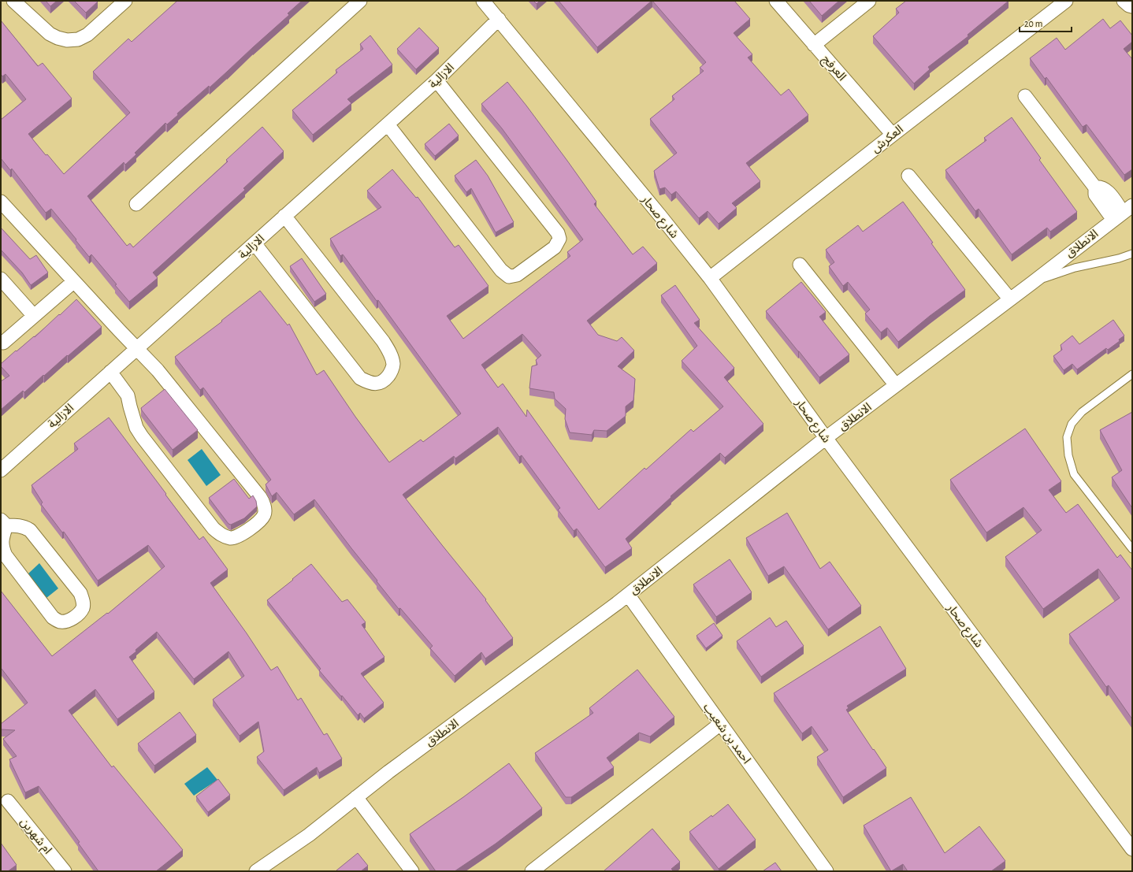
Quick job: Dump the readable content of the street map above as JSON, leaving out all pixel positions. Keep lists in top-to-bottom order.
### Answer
{
  "streets": {
    "street": [
      "العرفج",
      "الازالية",
      "العكرش",
      "شارع صحار",
      "الانطلاق",
      "احمد بن شعيب",
      "ام شهرين"
    ]
  },
  "crossings": [
    ["العرفج", "العكرش"],
    ["الازالية", "شارع صحار"],
    ["العكرش", "شارع صحار"],
    ["شارع صحار", "الانطلاق"],
    ["الانطلاق", "احمد بن شعيب"]
  ],
  "scale_bar": "20 m"
}
